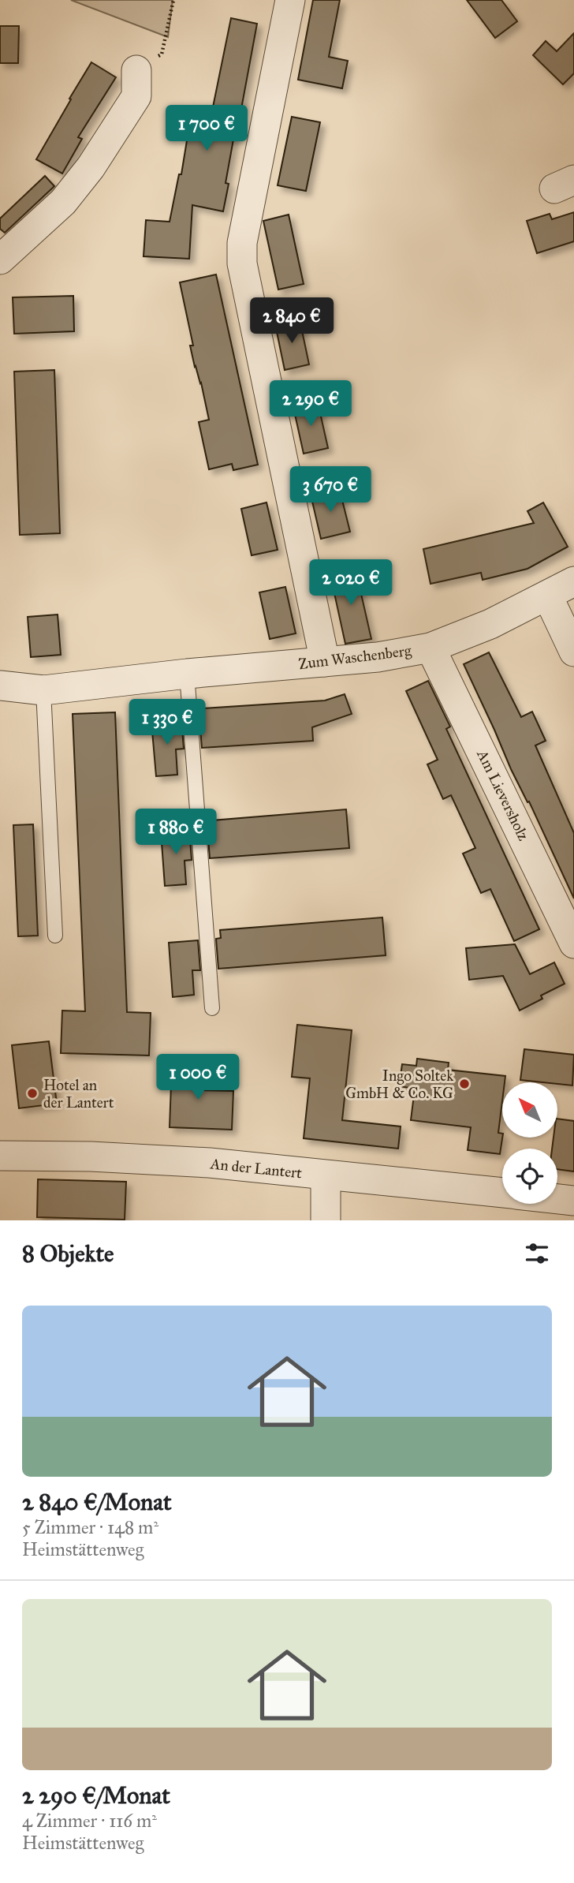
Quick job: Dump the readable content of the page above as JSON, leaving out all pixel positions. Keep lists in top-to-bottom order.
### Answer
{
  "streets": {
    "street": ["Zum Waschenberg", "Am Lieversholz", "An der Lantert"]
  },
  "crossings": [
    ["Zum Waschenberg", "Am Lieversholz"]
  ],
  "places": ["Ingo Soltek GmbH & Co. KG", "Hotel an der Lantert"],
  "north": "top left",
  "page": {
    "price": [
      "1 700 €",
      "2 840 €",
      "2 290 €",
      "3 670 €",
      "2 020 €",
      "1 330 €",
      "1 880 €",
      "1 000 €"
    ],
    "heading": "8 Objekte",
    "list": [
      {
        "name": "2 840 €/Monat",
        "note": "5 Zimmer · 148 m² · Heimstättenweg"
      },
      {
        "name": "2 290 €/Monat",
        "note": "4 Zimmer · 116 m² · Heimstättenweg"
      }
    ]
  }
}
